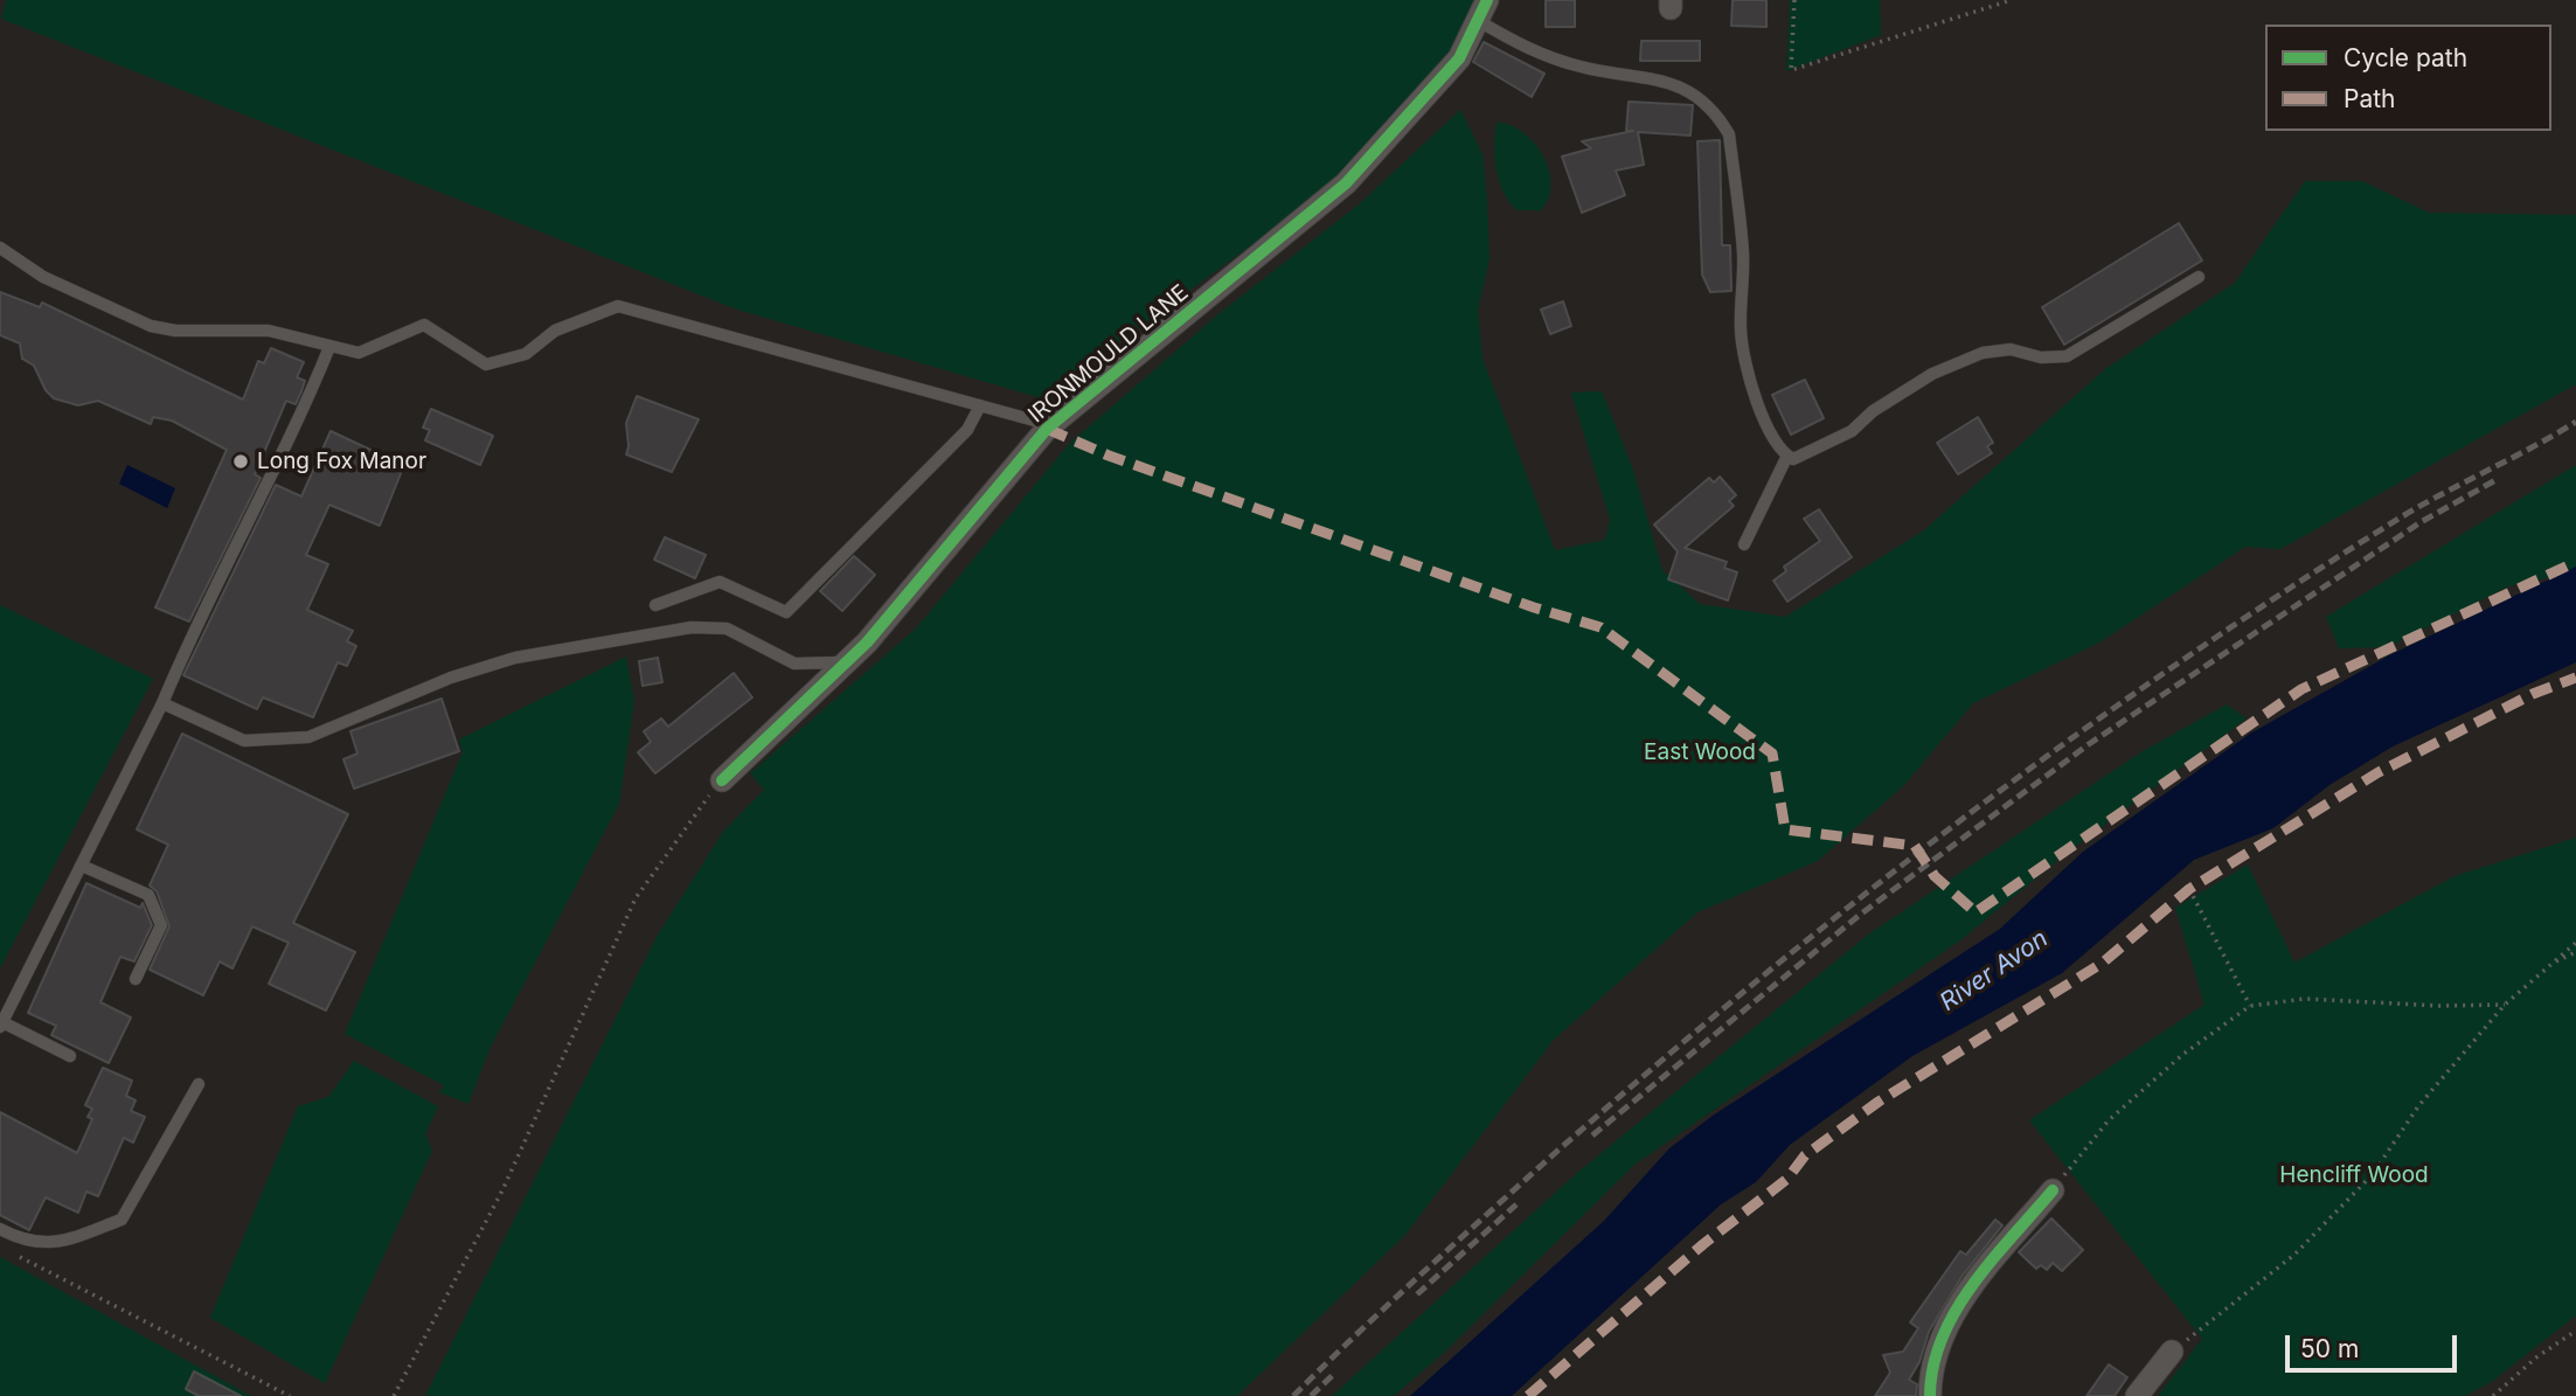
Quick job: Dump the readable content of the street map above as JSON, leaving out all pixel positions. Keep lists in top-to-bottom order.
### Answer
{
  "streets": {
    "street": ["IRONMOULD LANE"]
  },
  "water": ["River Avon"],
  "parks": ["East Wood", "Hencliff Wood"],
  "places": ["Long Fox Manor"],
  "legend": ["Cycle path", "Path"],
  "scale_bar": "50 m"
}
